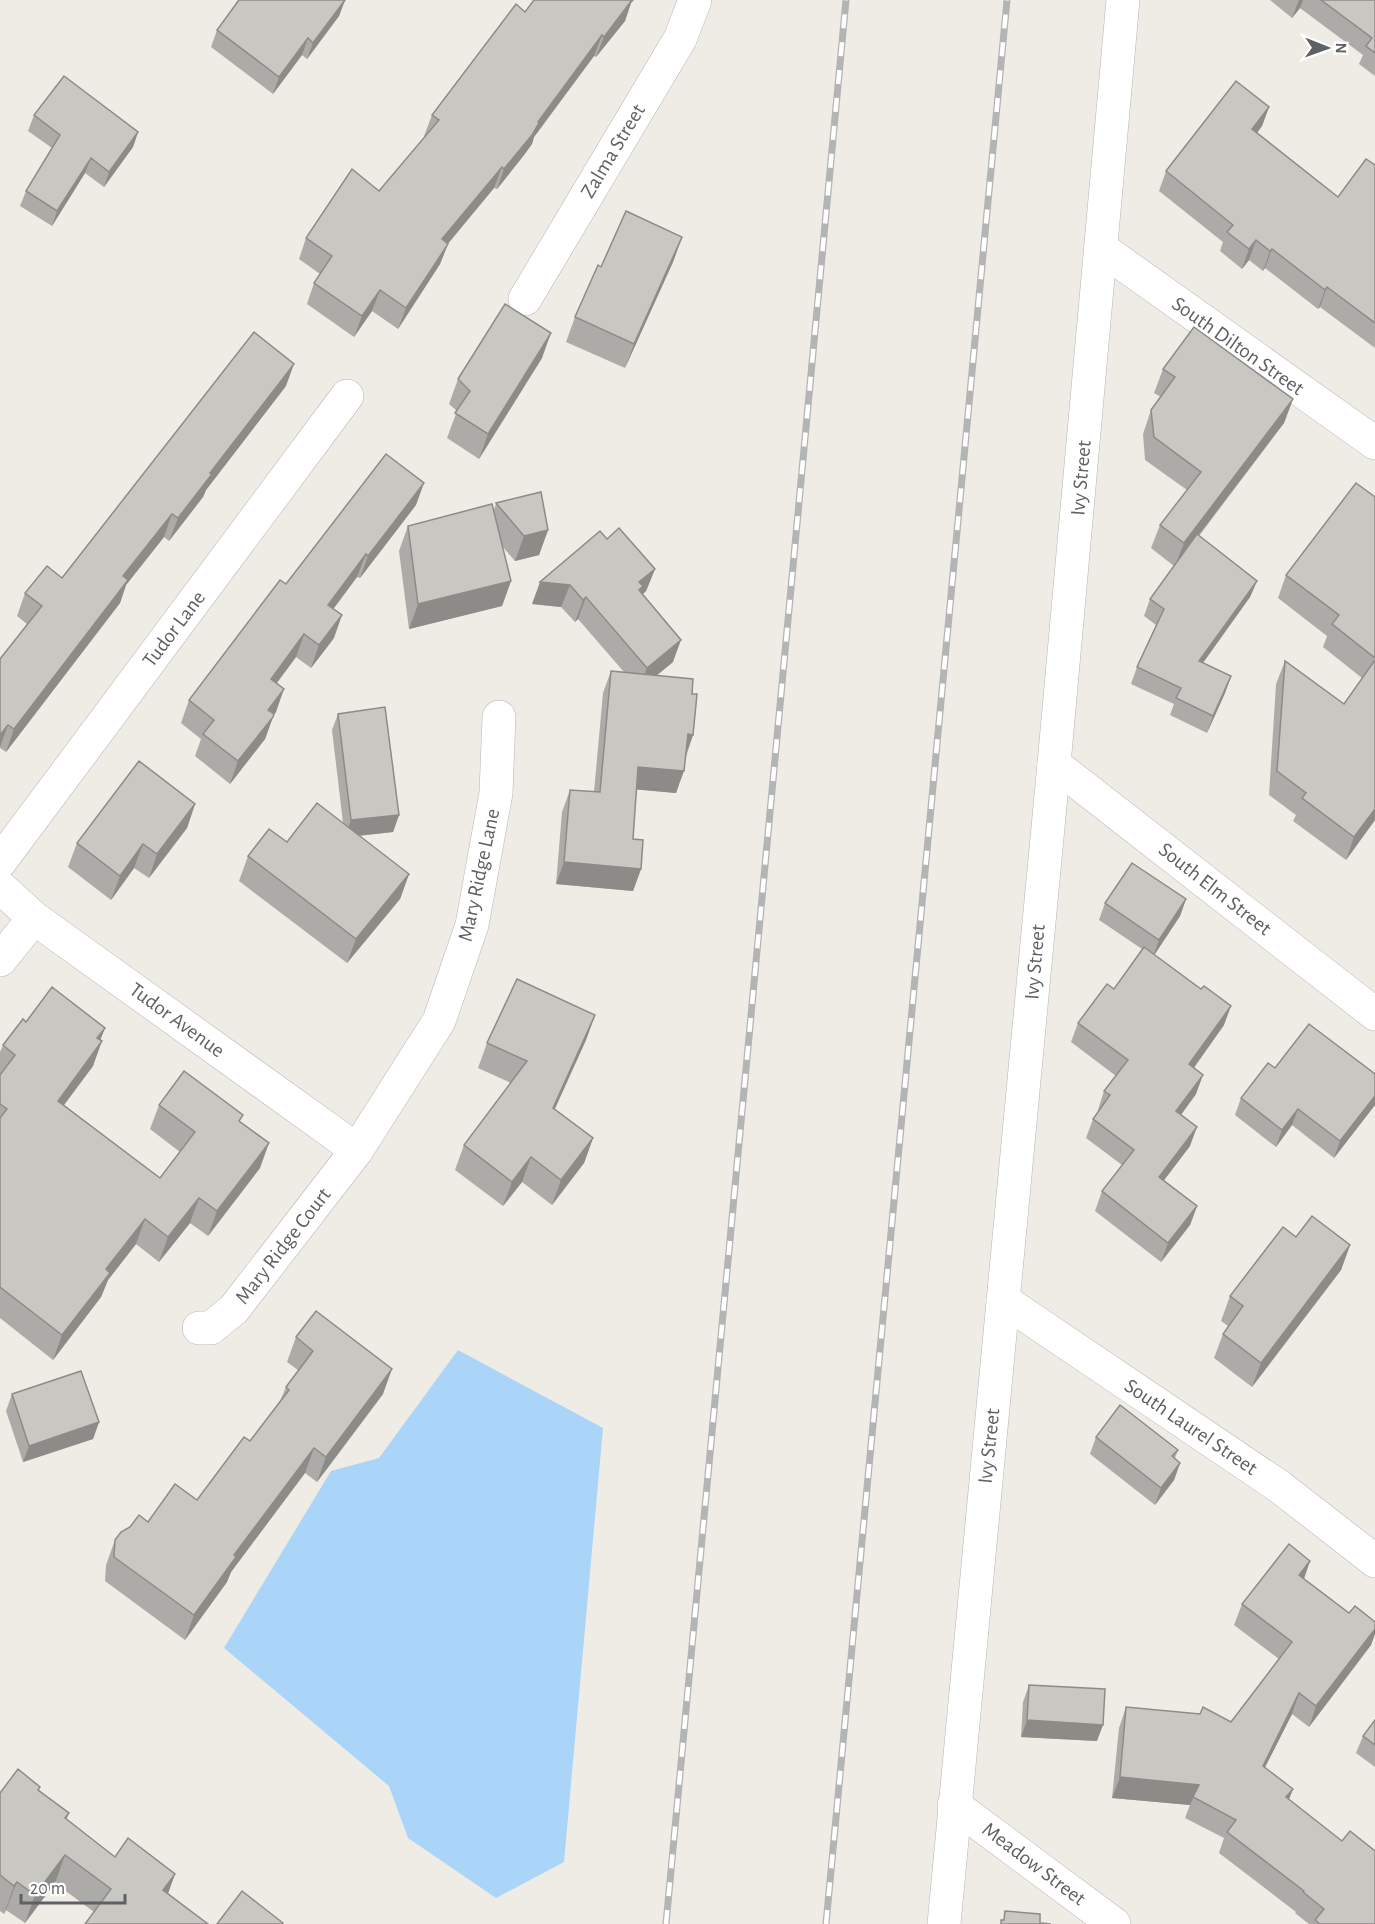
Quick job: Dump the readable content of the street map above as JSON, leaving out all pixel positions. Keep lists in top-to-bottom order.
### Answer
{
  "streets": {
    "street": [
      "Zalma Street",
      "South Dilton Street",
      "Ivy Street",
      "Tudor Lane",
      "Mary Ridge Lane",
      "South Elm Street",
      "Tudor Avenue",
      "Mary Ridge Court",
      "South Laurel Street",
      "Meadow Street"
    ]
  },
  "crossings": [
    ["South Dilton Street", "Ivy Street"],
    ["Ivy Street", "South Elm Street"],
    ["Ivy Street", "South Laurel Street"],
    ["Ivy Street", "Meadow Street"],
    ["Mary Ridge Lane", "Tudor Avenue"],
    ["Mary Ridge Lane", "Mary Ridge Court"],
    ["Tudor Avenue", "Mary Ridge Court"]
  ],
  "scale_bar": "20 m",
  "north": "right"
}
